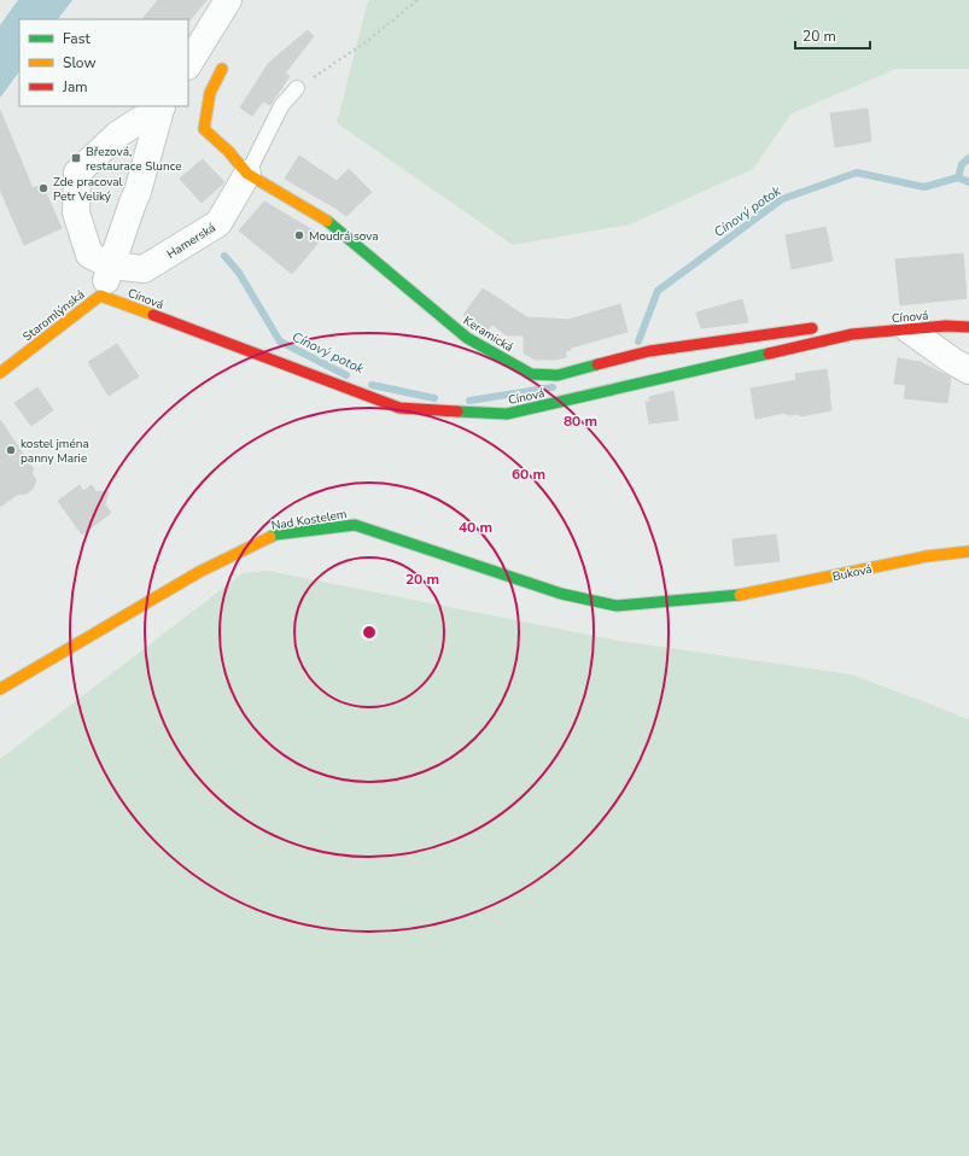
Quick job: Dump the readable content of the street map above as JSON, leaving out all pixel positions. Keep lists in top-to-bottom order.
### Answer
{
  "streets": {
    "street": [
      "Hamerská",
      "Cínová",
      "Staromlýnská",
      "Keramická",
      "Nad Kostelem",
      "Buková"
    ]
  },
  "crossings": [
    ["Hamerská", "Cínová"],
    ["Hamerská", "Staromlýnská"],
    ["Hamerská", "Keramická"],
    ["Cínová", "Staromlýnská"],
    ["Nad Kostelem", "Buková"]
  ],
  "water": ["Cínový potok"],
  "places": {
    "transit": ["Březová, restaurace Slunce"],
    "other": ["Zde pracoval Petr Veliký", "Moudrá sova", "kostel jména panny Marie"]
  },
  "legend": ["Fast", "Slow", "Jam"],
  "scale_bar": "20 m",
  "rings": [
    "80 m",
    "60 m",
    "40 m",
    "20 m"
  ]
}
